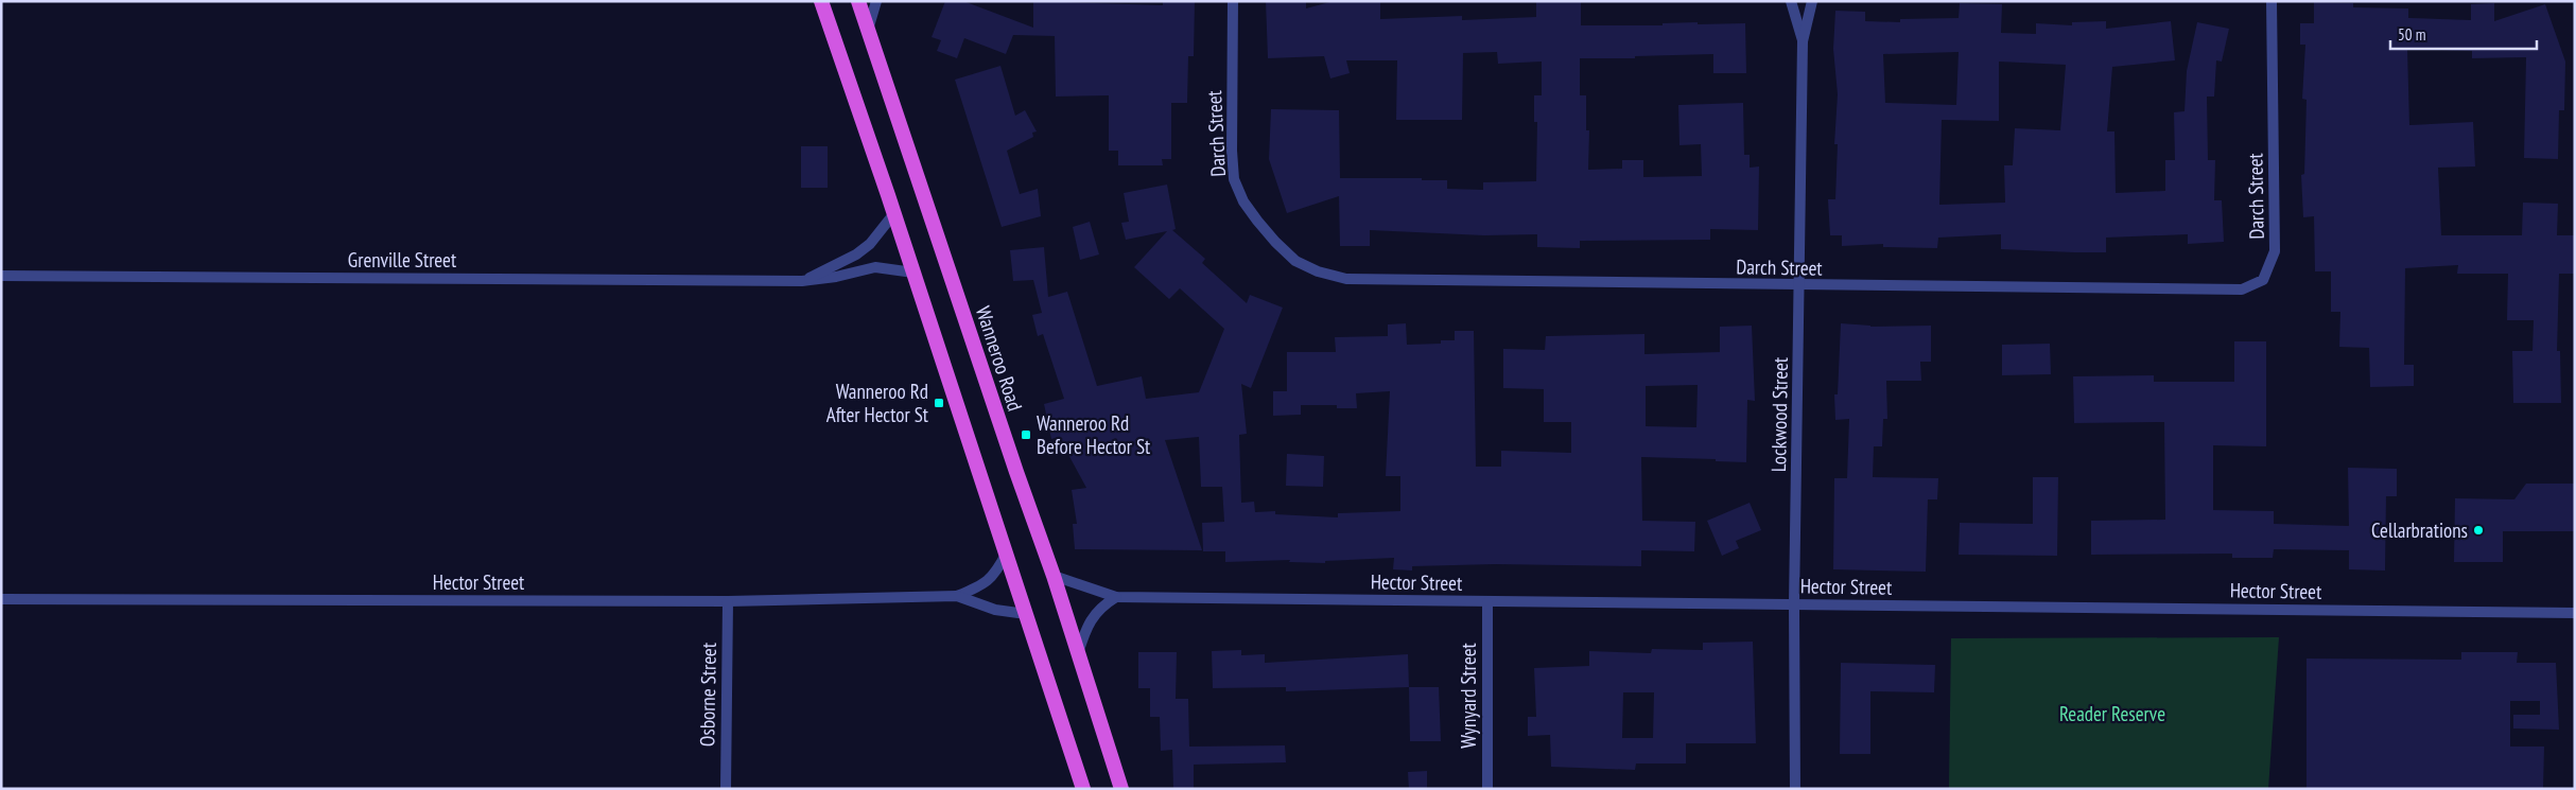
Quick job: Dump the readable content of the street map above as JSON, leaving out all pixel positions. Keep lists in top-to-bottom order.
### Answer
{
  "streets": {
    "highway": ["Wanneroo Road"],
    "street": [
      "Darch Street",
      "Grenville Street",
      "Lockwood Street",
      "Hector Street",
      "Osborne Street",
      "Wynyard Street"
    ]
  },
  "crossings": [
    ["Darch Street", "Lockwood Street"],
    ["Wanneroo Road", "Hector Street"],
    ["Lockwood Street", "Hector Street"],
    ["Hector Street", "Osborne Street"],
    ["Hector Street", "Wynyard Street"]
  ],
  "parks": ["Reader Reserve"],
  "places": {
    "transit": ["Wanneroo Rd After Hector St", "Wanneroo Rd Before Hector St"],
    "other": ["Cellarbrations"]
  },
  "scale_bar": "50 m"
}
